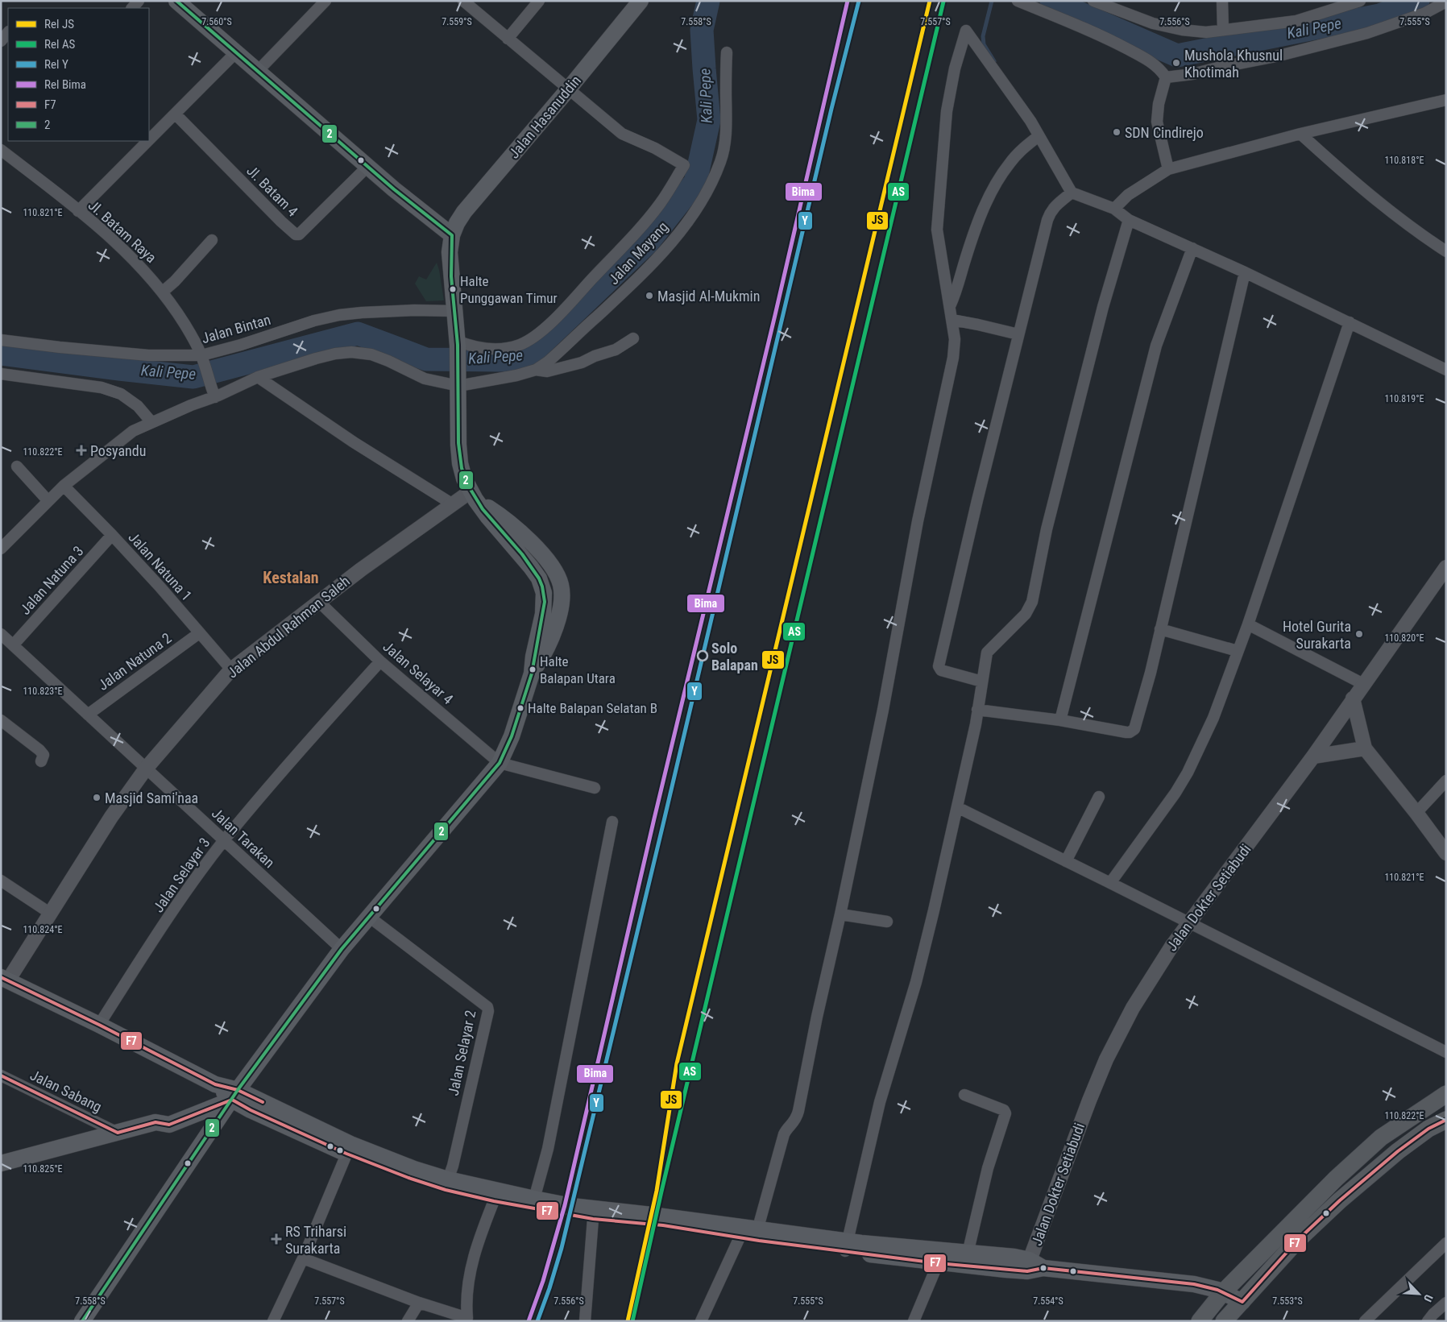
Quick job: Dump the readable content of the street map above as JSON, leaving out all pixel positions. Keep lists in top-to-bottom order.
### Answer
{
  "streets": {
    "main road": ["Jalan Hasanuddin"],
    "street": [
      "Jl. Batam 4",
      "Jl. Batam Raya",
      "Jalan Mayang",
      "Jalan Bintan",
      "Jalan Natuna 1",
      "Jalan Natuna 3",
      "Jalan Abdul Rahman Saleh",
      "Jalan Natuna 2",
      "Jalan Selayar 4",
      "Jalan Tarakan",
      "Jalan Selayar 3",
      "Jalan Dokter Setiabudi",
      "Jalan Selayar 2",
      "Jalan Sabang"
    ]
  },
  "crossings": [
    ["Jl. Batam Raya", "Jalan Mayang"],
    ["Jl. Batam Raya", "Jalan Bintan"],
    ["Jalan Mayang", "Jalan Natuna 1"],
    ["Jalan Natuna 1", "Jalan Natuna 3"],
    ["Jalan Natuna 1", "Jalan Abdul Rahman Saleh"],
    ["Jalan Natuna 1", "Jalan Natuna 2"],
    ["Jalan Natuna 3", "Jalan Tarakan"],
    ["Jalan Abdul Rahman Saleh", "Jalan Selayar 4"],
    ["Jalan Abdul Rahman Saleh", "Jalan Tarakan"],
    ["Jalan Natuna 2", "Jalan Tarakan"],
    ["Jalan Selayar 4", "Jalan Selayar 3"],
    ["Jalan Tarakan", "Jalan Selayar 3"]
  ],
  "districts": ["Kestalan"],
  "water": ["Kali Pepe"],
  "places": {
    "other": [
      "Mushola Khusnul Khotimah",
      "SDN Cindirejo",
      "Halte Punggawan Timur",
      "Masjid Al-Mukmin",
      "Hotel Gurita Surakarta",
      "Solo Balapan",
      "Halte Balapan Utara",
      "Halte Balapan Selatan B",
      "Masjid Sami'naa"
    ],
    "health": ["Posyandu", "RS Triharsi Surakarta"]
  },
  "lines": [
    "rail line JS",
    "rail line Y",
    "rail line Bima",
    "transit line 2",
    "rail line AS",
    "transit line F7"
  ],
  "legend": [
    "Rel JS",
    "Rel AS",
    "Rel Y",
    "Rel Bima",
    "F7",
    "2"
  ],
  "north": "bottom right",
  "coordinates": [
    "7.560°S",
    "7.559°S",
    "7.558°S",
    "7.557°S",
    "7.556°S",
    "7.555°S",
    "110.818°E",
    "110.821°E",
    "110.819°E",
    "110.822°E",
    "110.820°E",
    "110.823°E",
    "110.824°E",
    "110.825°E",
    "7.554°S",
    "7.553°S"
  ]
}
